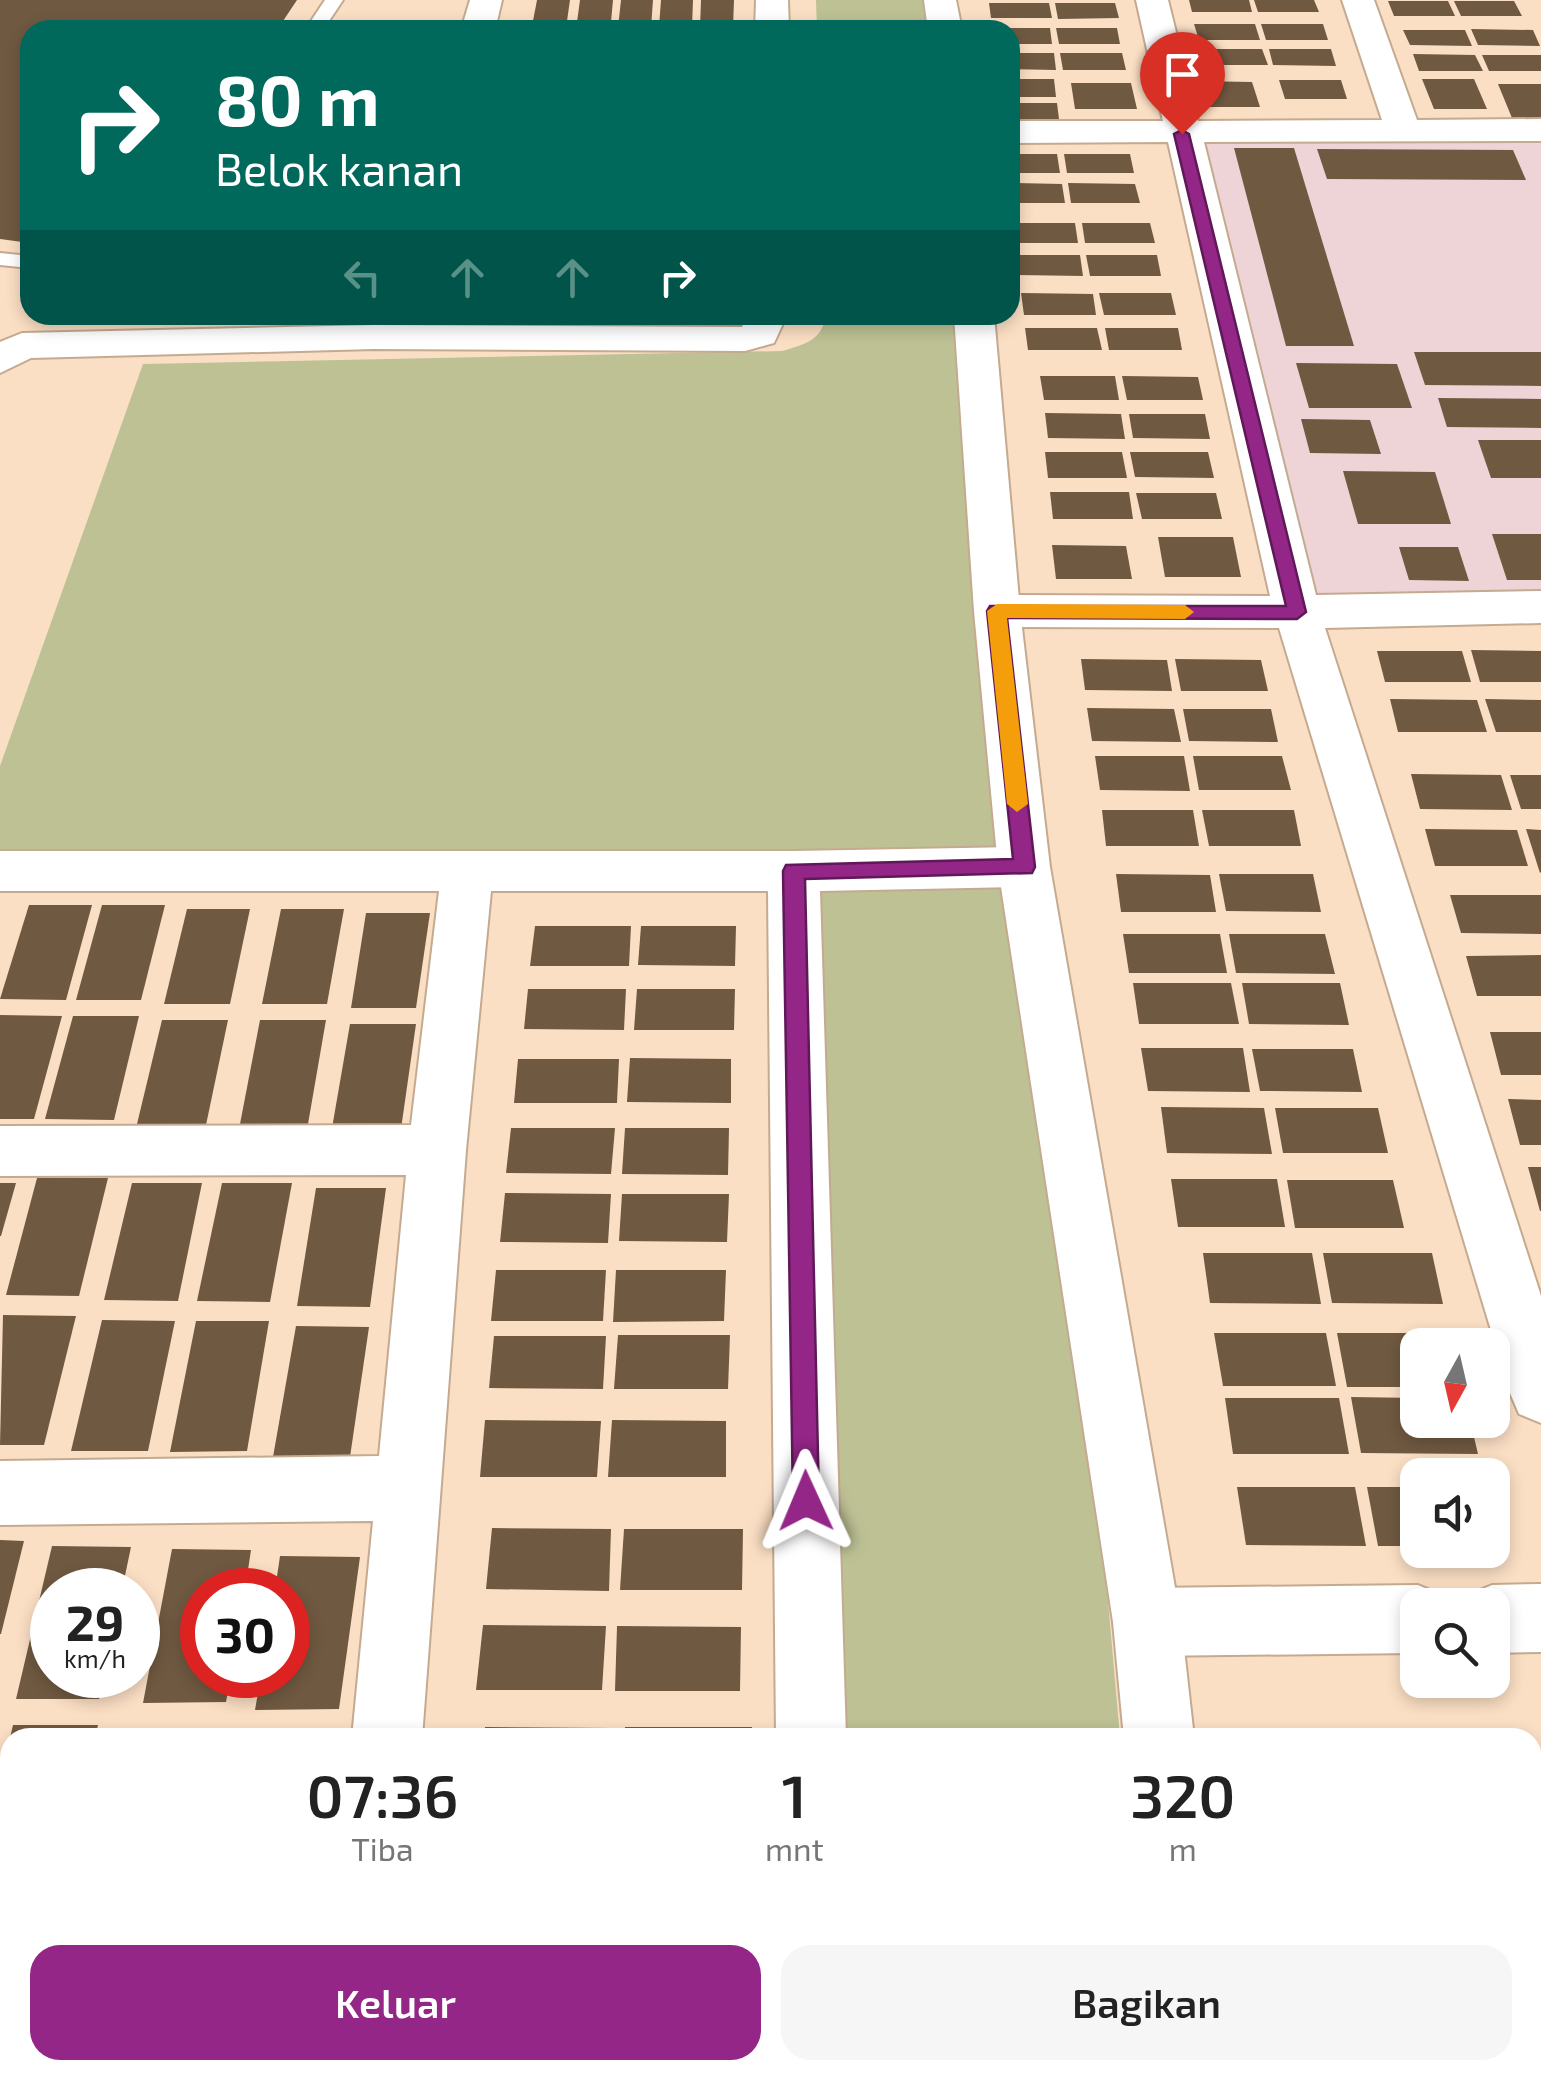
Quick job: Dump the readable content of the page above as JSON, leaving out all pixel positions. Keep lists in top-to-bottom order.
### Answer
{
  "north": "bottom",
  "page": {
    "turn": ["80 m", "Belok kanan"],
    "speed": "29 km/h",
    "limit": "30",
    "eta": [
      "07:36",
      "Tiba",
      "1",
      "mnt",
      "320",
      "m"
    ],
    "buttons": ["Keluar", "Bagikan"]
  }
}
